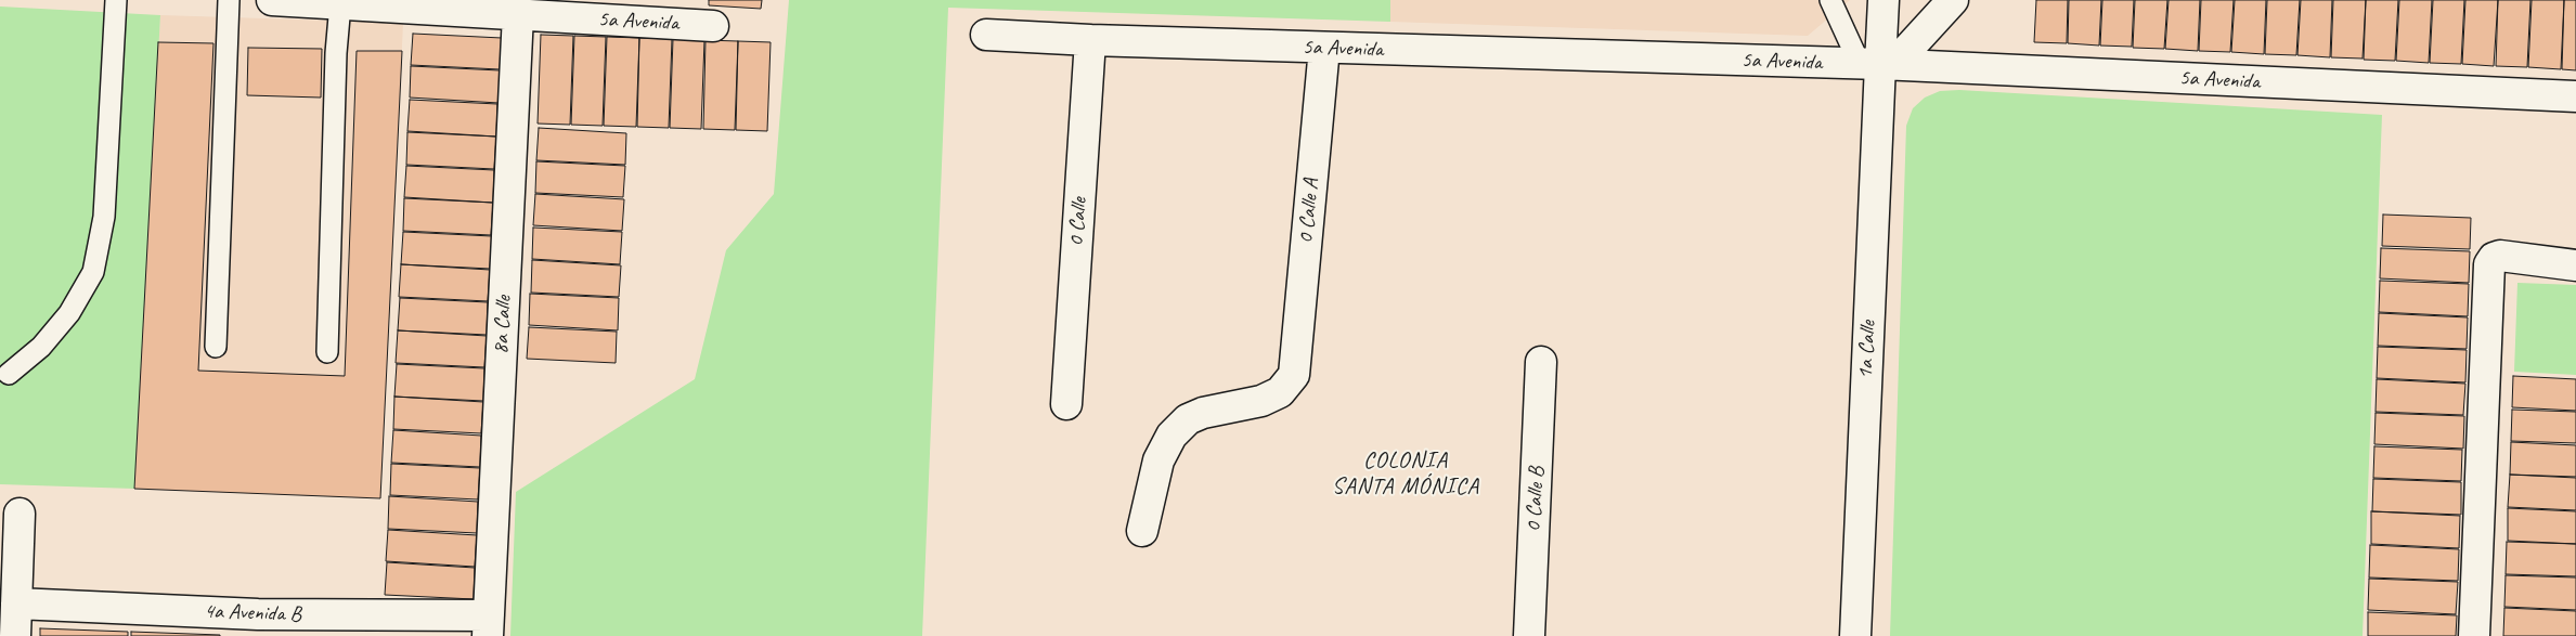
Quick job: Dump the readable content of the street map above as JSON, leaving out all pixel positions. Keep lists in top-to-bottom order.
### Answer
{
  "streets": {
    "street": [
      "5a Avenida",
      "0 Calle A",
      "0 Calle",
      "8a Calle",
      "1a Calle",
      "0 Calle B",
      "4a Avenida B"
    ]
  },
  "crossings": [
    ["5a Avenida", "0 Calle A"],
    ["5a Avenida", "0 Calle"],
    ["5a Avenida", "8a Calle"],
    ["5a Avenida", "1a Calle"],
    ["8a Calle", "4a Avenida B"]
  ],
  "districts": ["COLONIA SANTA MÓNICA"]
}
